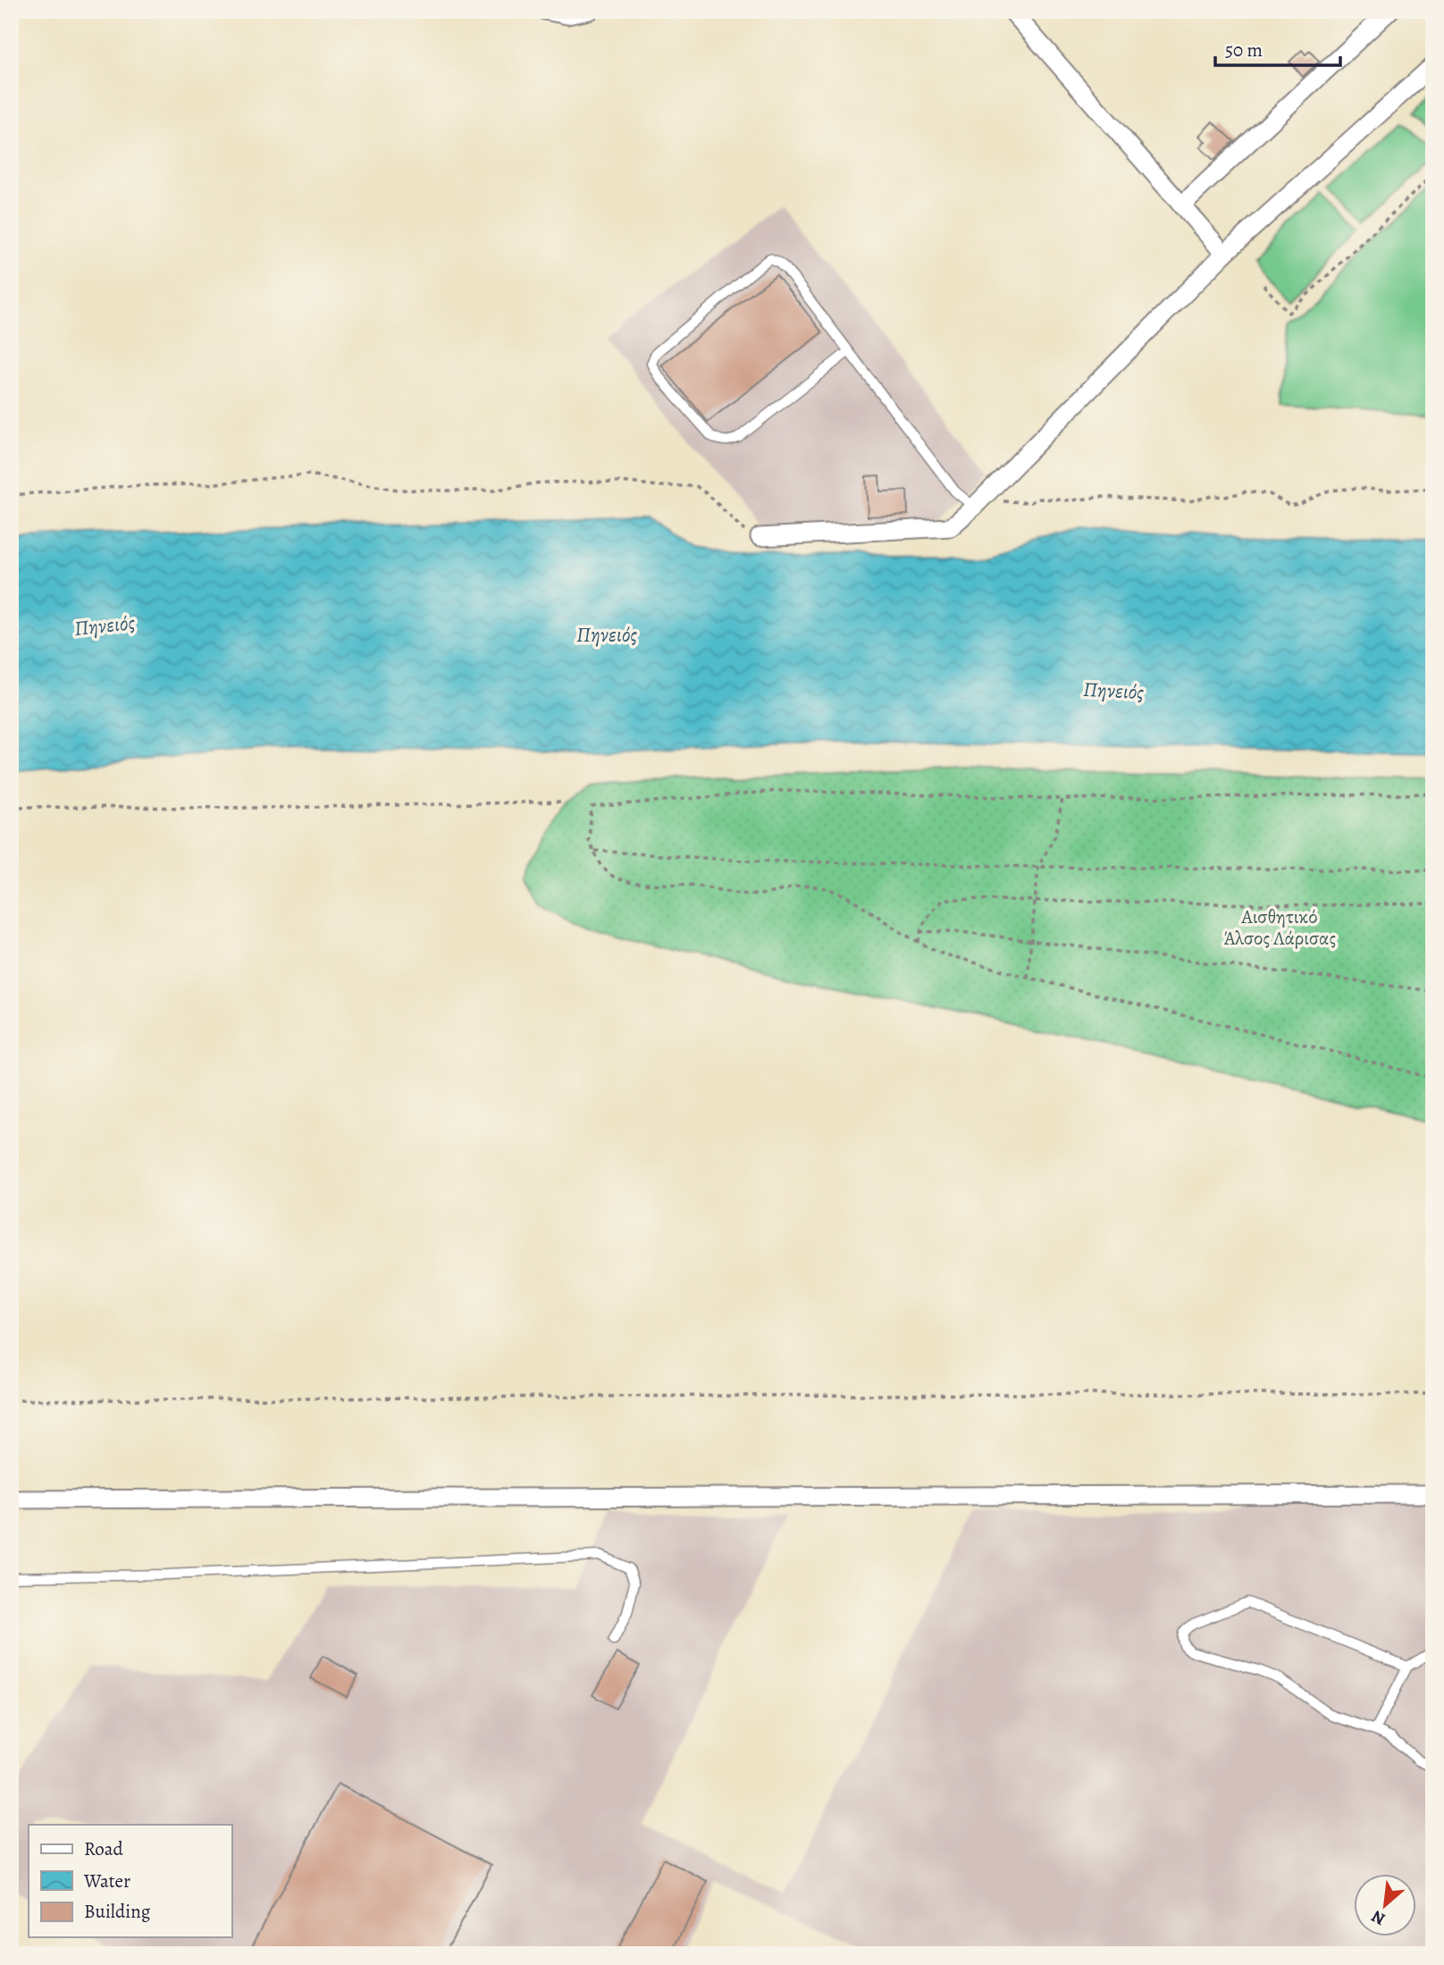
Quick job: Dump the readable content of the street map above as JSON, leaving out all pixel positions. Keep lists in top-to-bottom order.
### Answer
{
  "water": ["Πηνειός"],
  "parks": ["Αισθητικό Άλσος Λάρισας"],
  "legend": ["Road", "Water", "Building"],
  "scale_bar": "50 m",
  "north": "bottom left"
}
